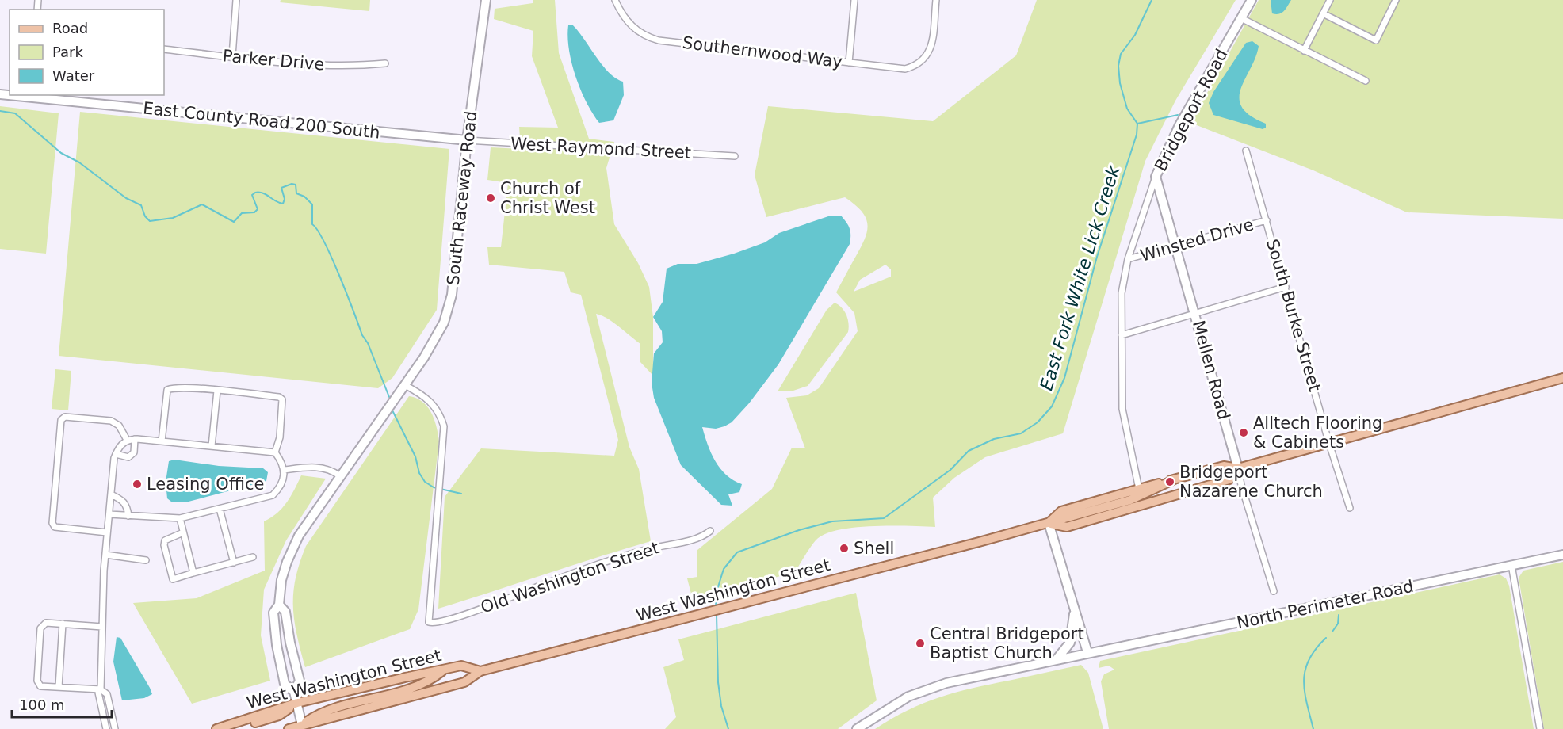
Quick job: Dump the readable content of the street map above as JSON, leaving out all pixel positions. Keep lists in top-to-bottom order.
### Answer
{
  "streets": {
    "main road": ["West Washington Street"],
    "street": [
      "Southernwood Way",
      "Parker Drive",
      "Bridgeport Road",
      "East County Road 200 South",
      "West Raymond Street",
      "South Raceway Road",
      "Winsted Drive",
      "South Burke Street",
      "Mellen Road",
      "Old Washington Street",
      "North Perimeter Road"
    ]
  },
  "crossings": [
    ["Bridgeport Road", "Winsted Drive"],
    ["Bridgeport Road", "Mellen Road"],
    ["Bridgeport Road", "West Washington Street"],
    ["East County Road 200 South", "West Raymond Street"],
    ["East County Road 200 South", "South Raceway Road"],
    ["West Raymond Street", "South Raceway Road"],
    ["South Raceway Road", "Old Washington Street"],
    ["South Raceway Road", "West Washington Street"],
    ["Winsted Drive", "South Burke Street"],
    ["Winsted Drive", "Mellen Road"],
    ["South Burke Street", "West Washington Street"],
    ["Mellen Road", "West Washington Street"]
  ],
  "water": ["East Fork White Lick Creek"],
  "places": [
    "Church of Christ West",
    "Alltech Flooring & Cabinets",
    "Bridgeport Nazarene Church",
    "Leasing Office",
    "Shell",
    "Central Bridgeport Baptist Church"
  ],
  "legend": ["Road", "Park", "Water"],
  "scale_bar": "100 m"
}
